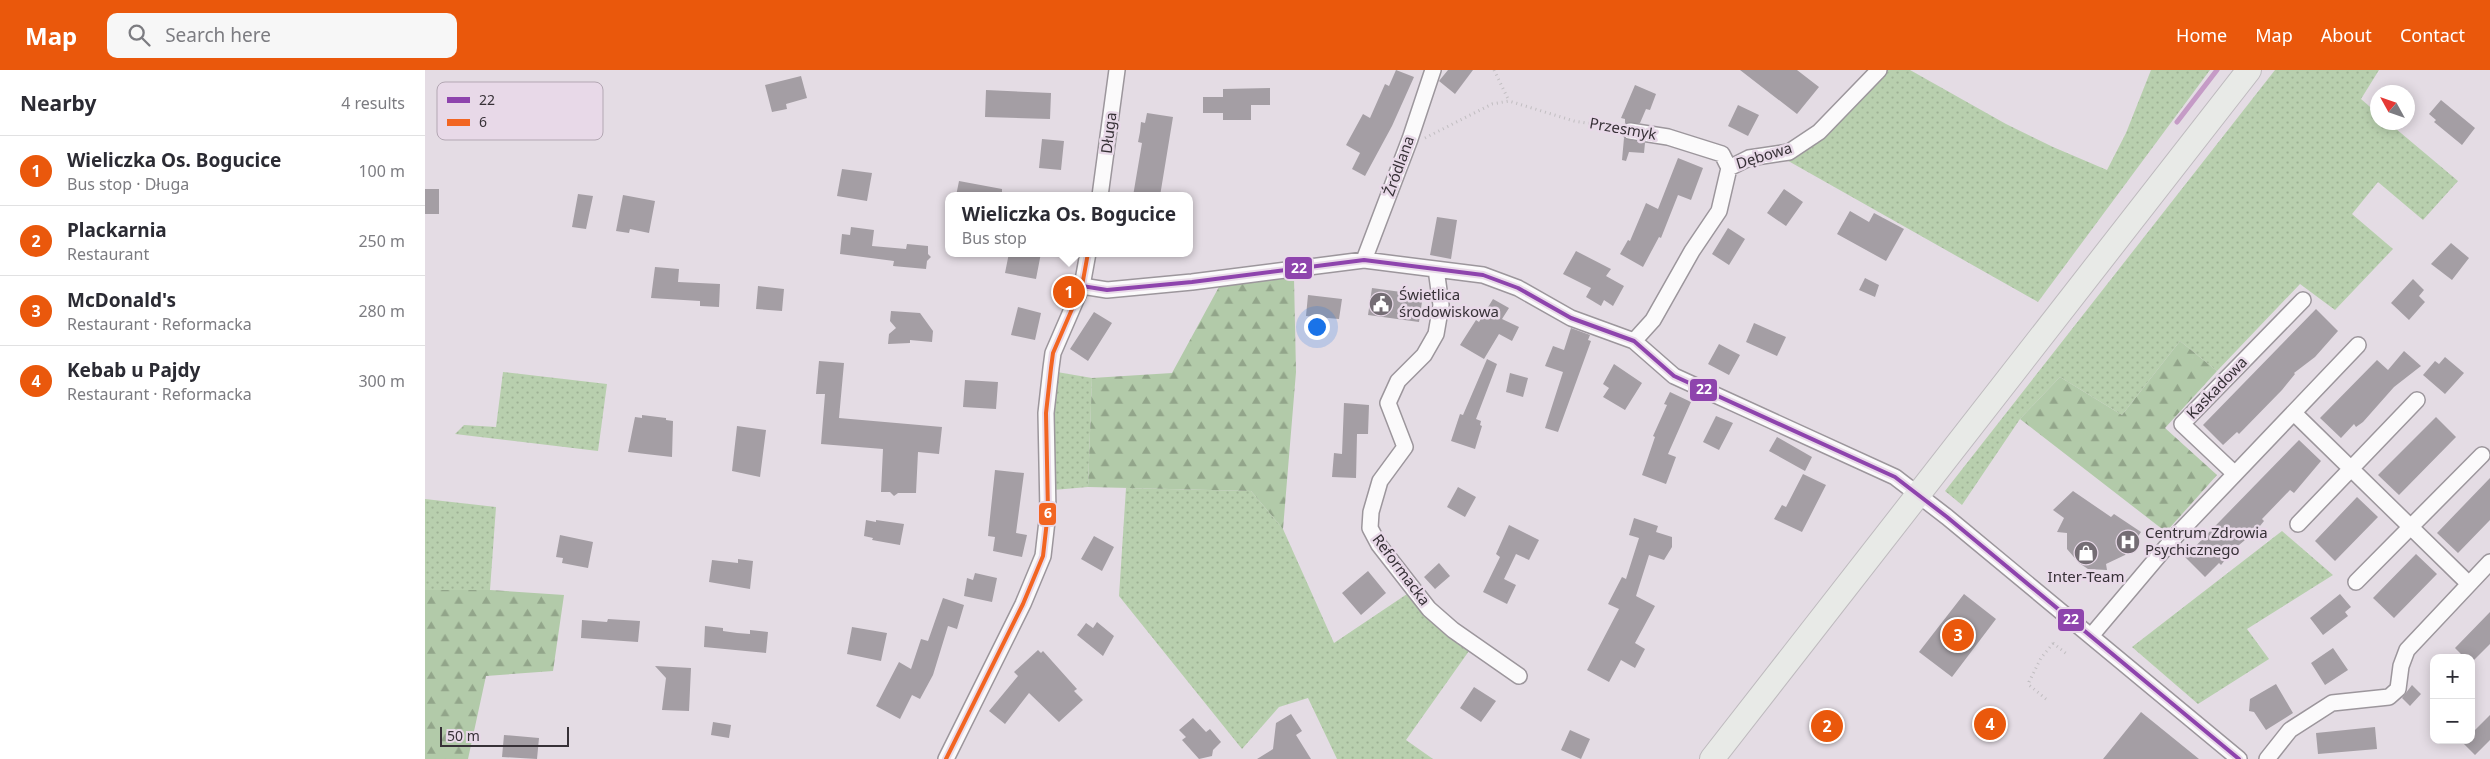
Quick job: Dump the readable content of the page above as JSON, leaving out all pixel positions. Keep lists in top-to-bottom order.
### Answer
{
  "streets": {
    "street": [
      "Przesmyk",
      "Długa",
      "Dębowa",
      "Źródlana",
      "Kaskadowa",
      "Reformacka"
    ]
  },
  "crossings": [
    ["Przesmyk", "Dębowa"]
  ],
  "places": {
    "public building": ["Świetlica środowiskowa"],
    "hospital": ["Centrum Zdrowia Psychicznego"],
    "shop": ["Inter-Team"]
  },
  "lines": ["transit line 6", "transit line 22"],
  "legend": ["22", "6"],
  "scale_bar": "50 m",
  "north": "top left",
  "page": {
    "header": "Map",
    "search": "Search here",
    "nav": [
      "Home",
      "Map",
      "About",
      "Contact"
    ],
    "heading": ["Nearby", "4 results"],
    "list": [
      {
        "mark": "1",
        "name": "Wieliczka Os. Bogucice",
        "note": "Bus stop · Długa",
        "value": "100 m"
      },
      {
        "mark": "2",
        "name": "Plackarnia",
        "note": "Restaurant",
        "value": "250 m"
      },
      {
        "mark": "3",
        "name": "McDonald's",
        "note": "Restaurant · Reformacka",
        "value": "280 m"
      },
      {
        "mark": "4",
        "name": "Kebab u Pajdy",
        "note": "Restaurant · Reformacka",
        "value": "300 m"
      }
    ],
    "popup": ["Wieliczka Os. Bogucice", "Bus stop"],
    "pins": [
      "1",
      "3",
      "4",
      "2"
    ],
    "map_buttons": ["+", "−"],
    "scale": "50 m"
  }
}
